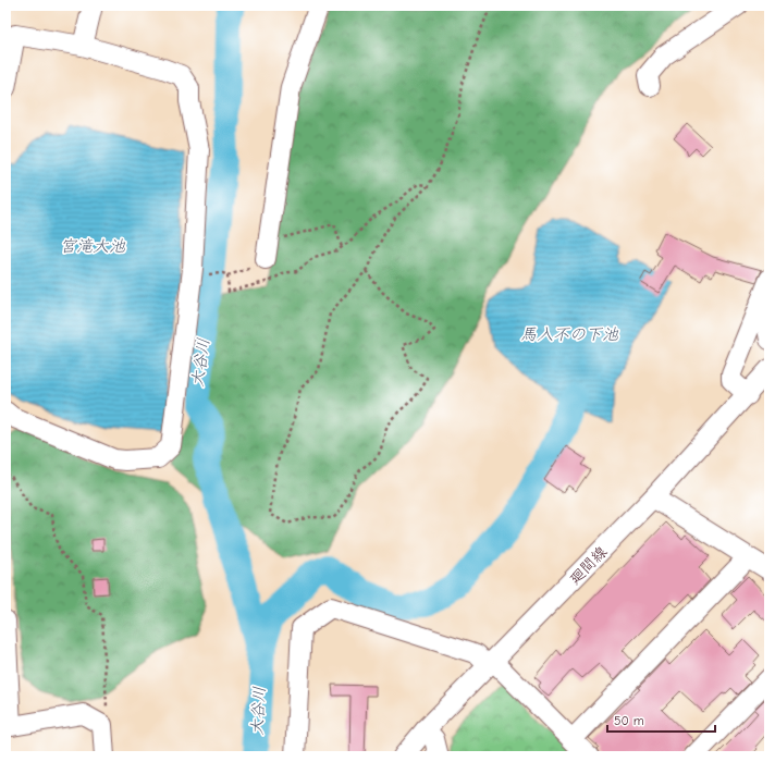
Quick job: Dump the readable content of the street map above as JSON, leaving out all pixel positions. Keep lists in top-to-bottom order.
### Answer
{
  "streets": {
    "street": ["廻間線"]
  },
  "water": ["宮滝大池", "馬入不の下池", "大谷川"],
  "scale_bar": "50 m"
}
